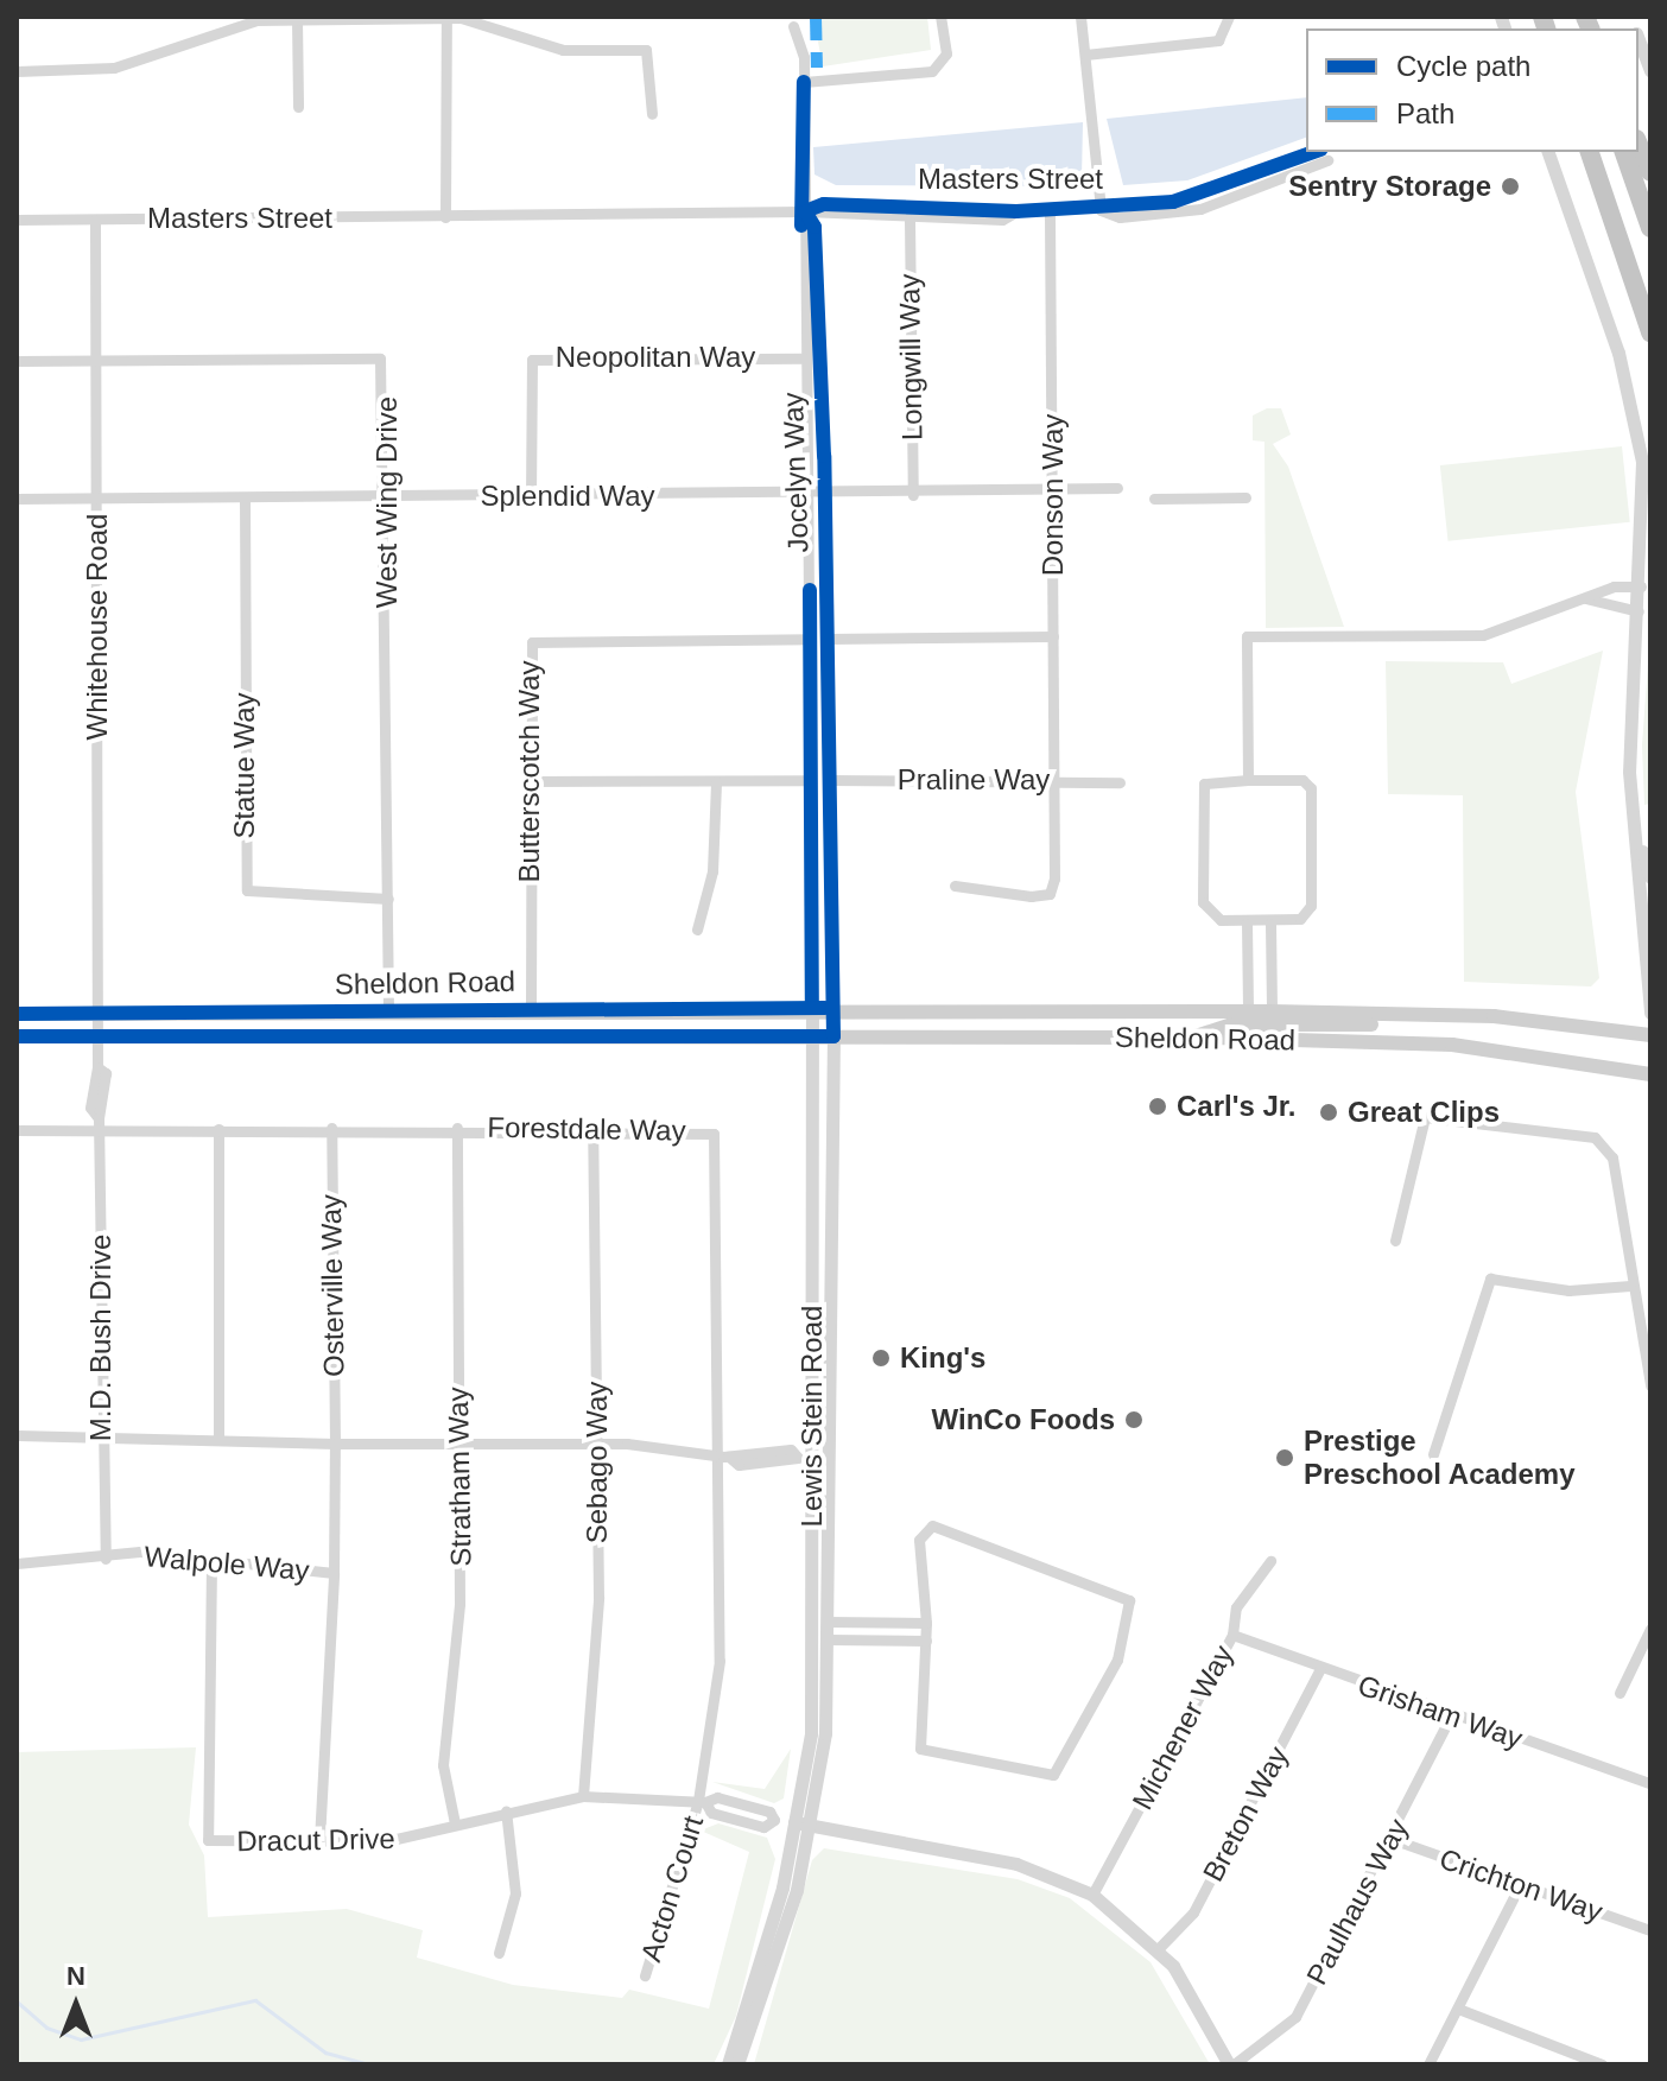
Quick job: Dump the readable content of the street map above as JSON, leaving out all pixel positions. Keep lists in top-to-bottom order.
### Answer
{
  "streets": {
    "main road": ["Sheldon Road"],
    "street": [
      "Masters Street",
      "Neopolitan Way",
      "Longwill Way",
      "Jocelyn Way",
      "Donson Way",
      "Splendid Way",
      "West Wing Drive",
      "Whitehouse Road",
      "Statue Way",
      "Butterscotch Way",
      "Praline Way",
      "Forestdale Way",
      "Osterville Way",
      "M.D. Bush Drive",
      "Lewis Stein Road",
      "Sebago Way",
      "Stratham Way",
      "Walpole Way",
      "Grisham Way",
      "Michener Way",
      "Breton Way",
      "Dracut Drive",
      "Crichton Way",
      "Acton Court",
      "Paulhaus Way"
    ]
  },
  "crossings": [
    ["Masters Street", "Longwill Way"],
    ["Masters Street", "Jocelyn Way"],
    ["Masters Street", "Donson Way"],
    ["Masters Street", "Whitehouse Road"],
    ["Neopolitan Way", "Jocelyn Way"],
    ["Neopolitan Way", "Splendid Way"],
    ["Longwill Way", "Splendid Way"],
    ["Jocelyn Way", "Splendid Way"],
    ["Jocelyn Way", "Butterscotch Way"],
    ["Jocelyn Way", "Praline Way"],
    ["Jocelyn Way", "Sheldon Road"],
    ["Jocelyn Way", "Lewis Stein Road"],
    ["Donson Way", "Splendid Way"],
    ["Donson Way", "Praline Way"],
    ["Splendid Way", "West Wing Drive"],
    ["Splendid Way", "Whitehouse Road"],
    ["Splendid Way", "Statue Way"],
    ["West Wing Drive", "Whitehouse Road"],
    ["West Wing Drive", "Statue Way"],
    ["West Wing Drive", "Sheldon Road"],
    ["Whitehouse Road", "Sheldon Road"],
    ["Whitehouse Road", "M.D. Bush Drive"],
    ["Butterscotch Way", "Sheldon Road"],
    ["Sheldon Road", "M.D. Bush Drive"],
    ["Sheldon Road", "Lewis Stein Road"],
    ["Forestdale Way", "Osterville Way"],
    ["Forestdale Way", "M.D. Bush Drive"],
    ["Forestdale Way", "Sebago Way"],
    ["Forestdale Way", "Stratham Way"],
    ["Forestdale Way", "Dracut Drive"],
    ["Forestdale Way", "Acton Court"],
    ["Osterville Way", "Walpole Way"],
    ["M.D. Bush Drive", "Walpole Way"],
    ["Lewis Stein Road", "Dracut Drive"],
    ["Sebago Way", "Dracut Drive"],
    ["Stratham Way", "Dracut Drive"],
    ["Walpole Way", "Dracut Drive"],
    ["Grisham Way", "Michener Way"],
    ["Grisham Way", "Breton Way"],
    ["Grisham Way", "Paulhaus Way"],
    ["Dracut Drive", "Acton Court"],
    ["Crichton Way", "Paulhaus Way"]
  ],
  "places": [
    "Sentry Storage",
    "Carl's Jr.",
    "Great Clips",
    "King's",
    "WinCo Foods",
    "Prestige Preschool Academy"
  ],
  "legend": ["Cycle path", "Path"],
  "north": "top"
}
